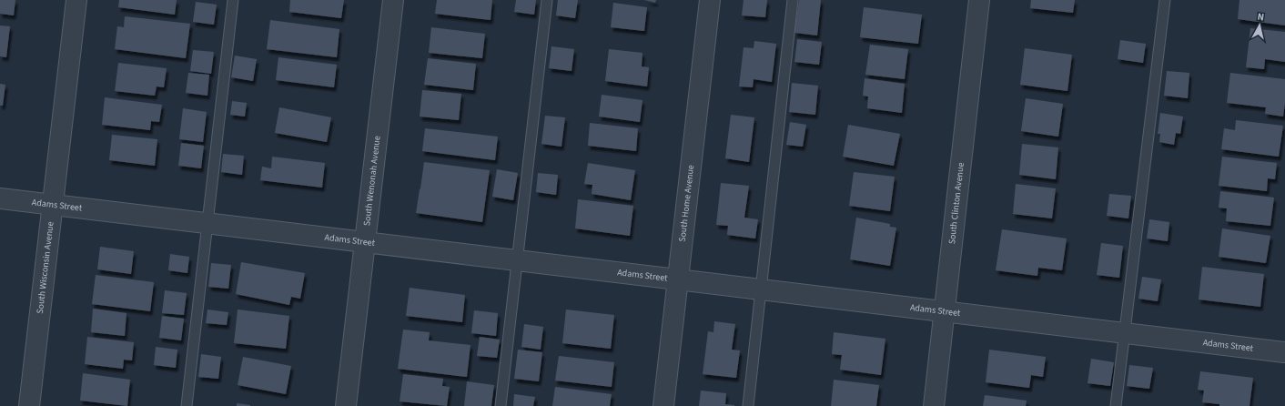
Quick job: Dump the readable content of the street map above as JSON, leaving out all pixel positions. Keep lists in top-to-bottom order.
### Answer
{
  "streets": {
    "street": [
      "South Wenonah Avenue",
      "South Home Avenue",
      "South Clinton Avenue",
      "Adams Street",
      "South Wisconsin Avenue"
    ]
  },
  "crossings": [
    ["South Wenonah Avenue", "Adams Street"],
    ["South Home Avenue", "Adams Street"],
    ["South Clinton Avenue", "Adams Street"],
    ["Adams Street", "South Wisconsin Avenue"]
  ],
  "north": "top"
}
